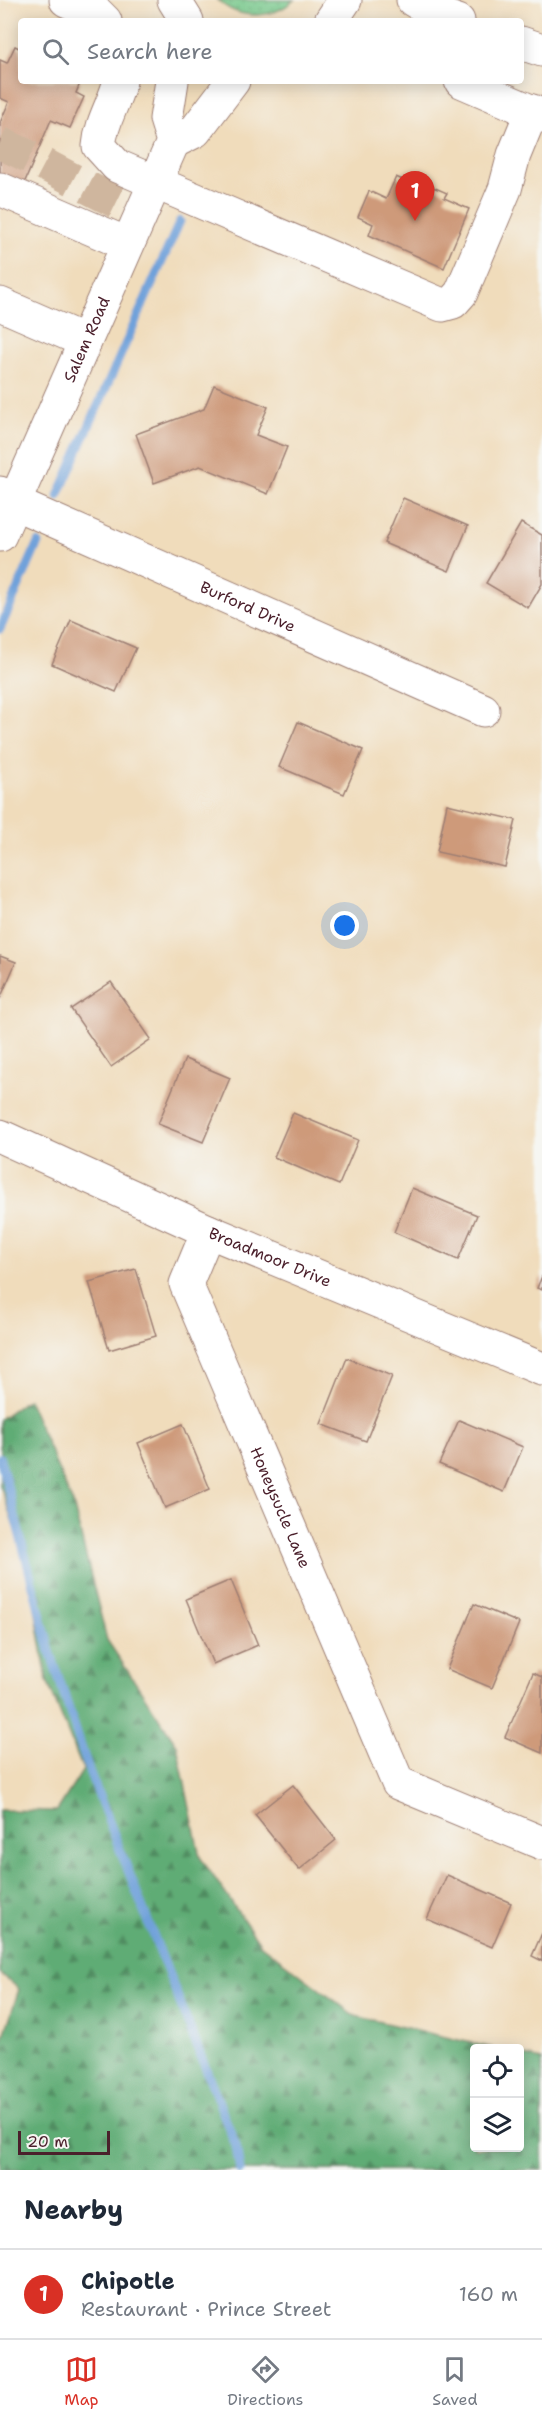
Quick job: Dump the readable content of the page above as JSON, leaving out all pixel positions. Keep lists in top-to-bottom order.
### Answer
{
  "streets": {
    "street": [
      "Salem Road",
      "Burford Drive",
      "Broadmoor Drive",
      "Honeysucle Lane"
    ]
  },
  "crossings": [
    ["Salem Road", "Burford Drive"],
    ["Broadmoor Drive", "Honeysucle Lane"]
  ],
  "scale_bar": "20 m",
  "page": {
    "search": "Search here",
    "pins": "1",
    "scale": "20 m",
    "heading": "Nearby",
    "list": [
      {
        "mark": "1",
        "name": "Chipotle",
        "note": "Restaurant · Prince Street",
        "value": "160 m"
      }
    ],
    "nav": ["Map", "Directions", "Saved"]
  }
}
